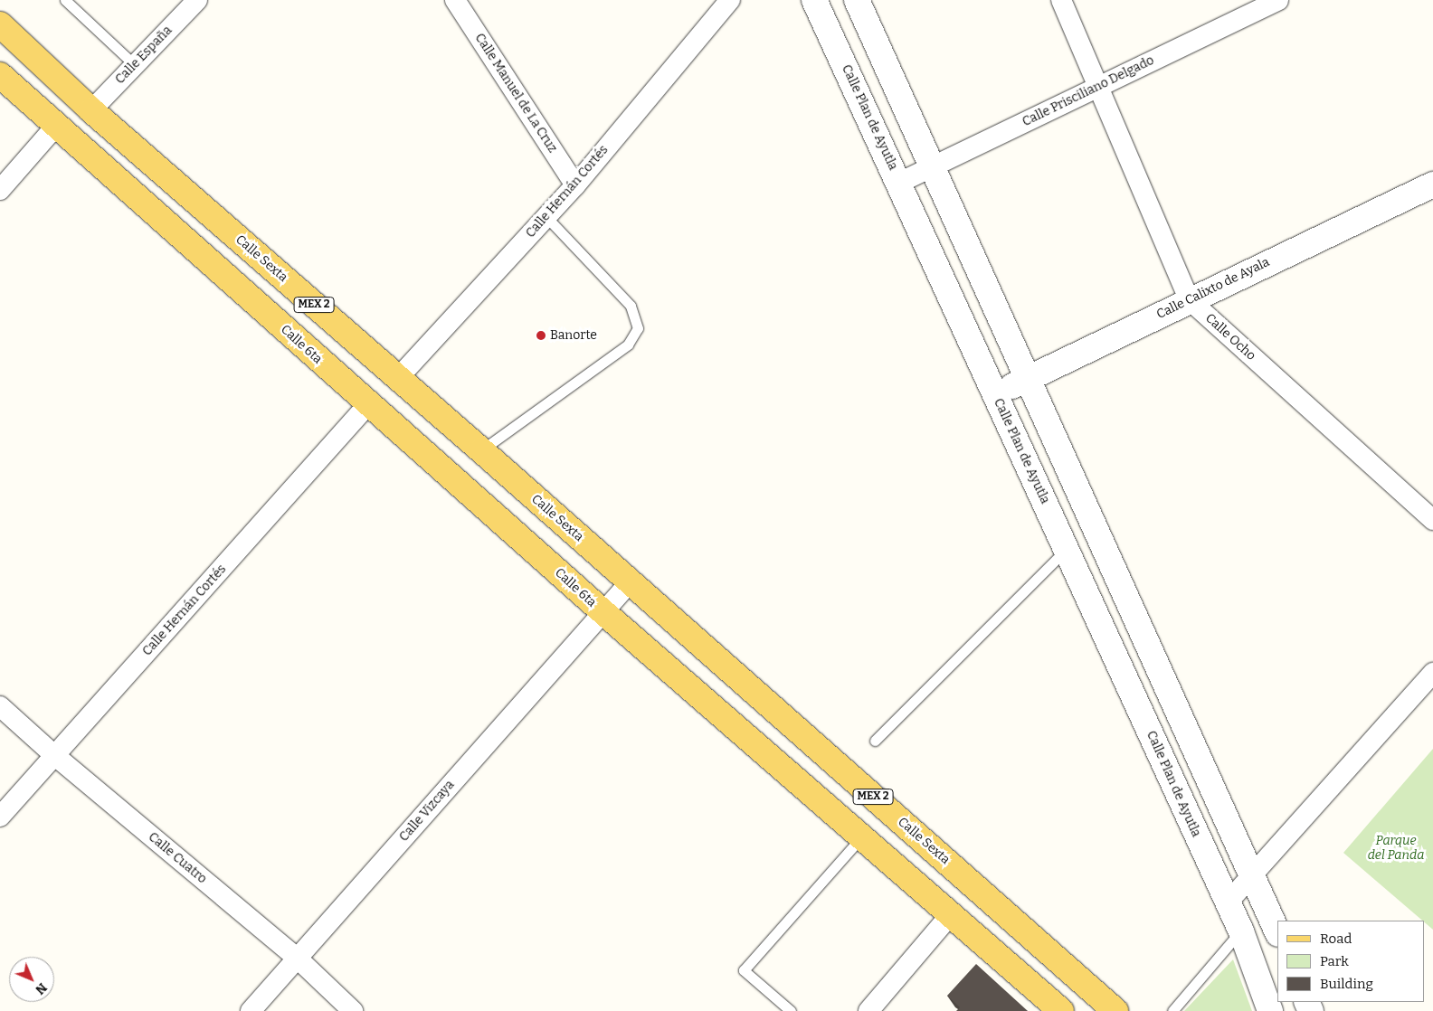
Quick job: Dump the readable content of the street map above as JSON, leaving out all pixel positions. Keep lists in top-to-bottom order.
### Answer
{
  "streets": {
    "main road": ["Calle Sexta", "MEX 2", "Calle 6ta"],
    "street": [
      "Calle España",
      "Calle Prisciliano Delgado",
      "Calle Manuel de La Cruz",
      "Calle Plan de Ayutla",
      "Calle Hernán Cortés",
      "Calle Calixto de Ayala",
      "Calle Ocho",
      "Calle Vizcaya",
      "Calle Cuatro"
    ]
  },
  "crossings": [
    ["Calle España", "Calle Sexta"],
    ["Calle Prisciliano Delgado", "Calle Plan de Ayutla"],
    ["Calle Prisciliano Delgado", "Calle Ocho"],
    ["Calle Manuel de La Cruz", "Calle Hernán Cortés"],
    ["Calle Plan de Ayutla", "Calle Calixto de Ayala"],
    ["Calle Hernán Cortés", "Calle Sexta"],
    ["Calle Hernán Cortés", "Calle 6ta"],
    ["Calle Hernán Cortés", "Calle Cuatro"],
    ["Calle Sexta", "Calle Vizcaya"],
    ["Calle Calixto de Ayala", "Calle Ocho"],
    ["MEX 2", "Calle 6ta"],
    ["MEX 2", "Calle Vizcaya"],
    ["Calle 6ta", "Calle Vizcaya"],
    ["Calle Vizcaya", "Calle Cuatro"]
  ],
  "parks": ["Parque del Panda"],
  "places": ["Banorte"],
  "legend": ["Road", "Park", "Building"],
  "north": "bottom right"
}
